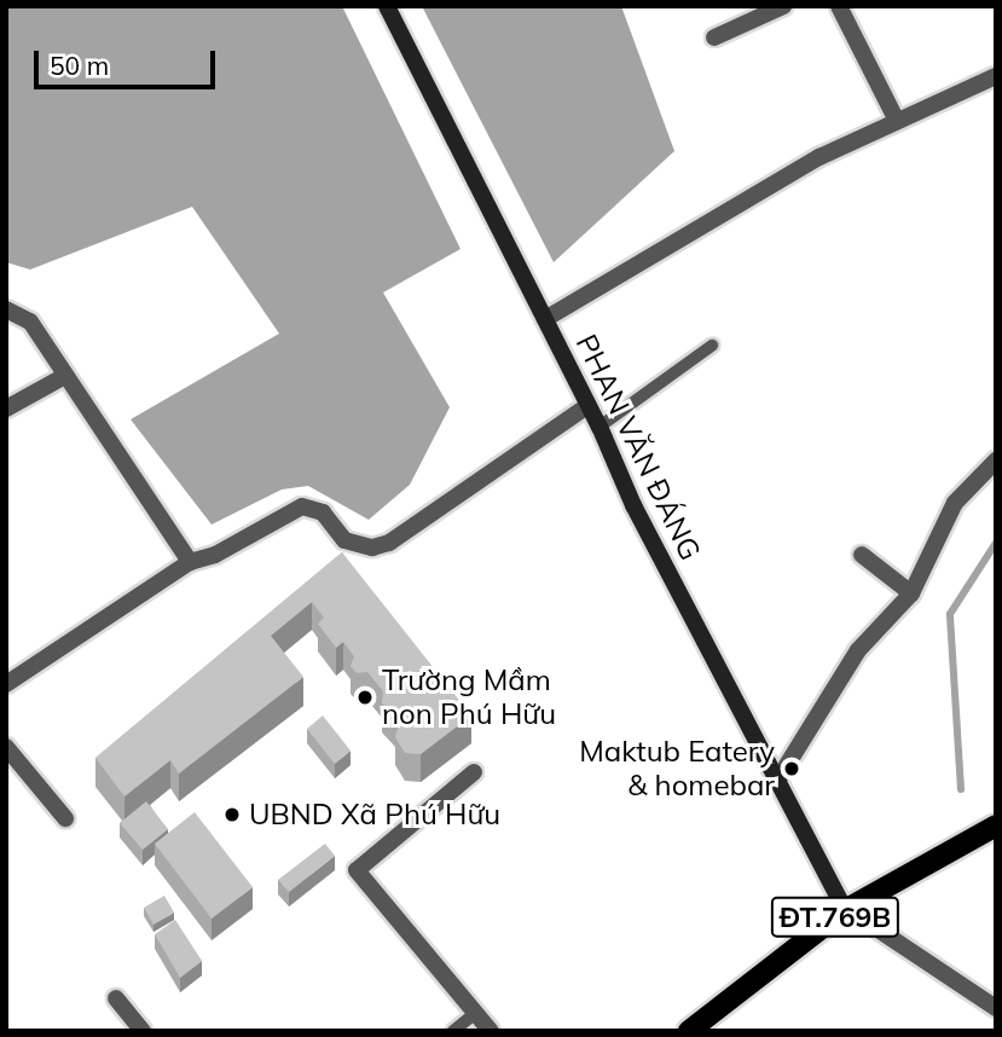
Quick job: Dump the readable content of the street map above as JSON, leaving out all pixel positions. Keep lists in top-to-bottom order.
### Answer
{
  "streets": {
    "main road": ["ĐT.769B"],
    "street": ["PHAN VĂN ĐÁNG"]
  },
  "crossings": [
    ["PHAN VĂN ĐÁNG", "ĐT.769B"]
  ],
  "places": ["Trường Mầm non Phú Hữu", "Maktub Eatery & homebar", "UBND Xã Phú Hữu"],
  "scale_bar": "50 m"
}
